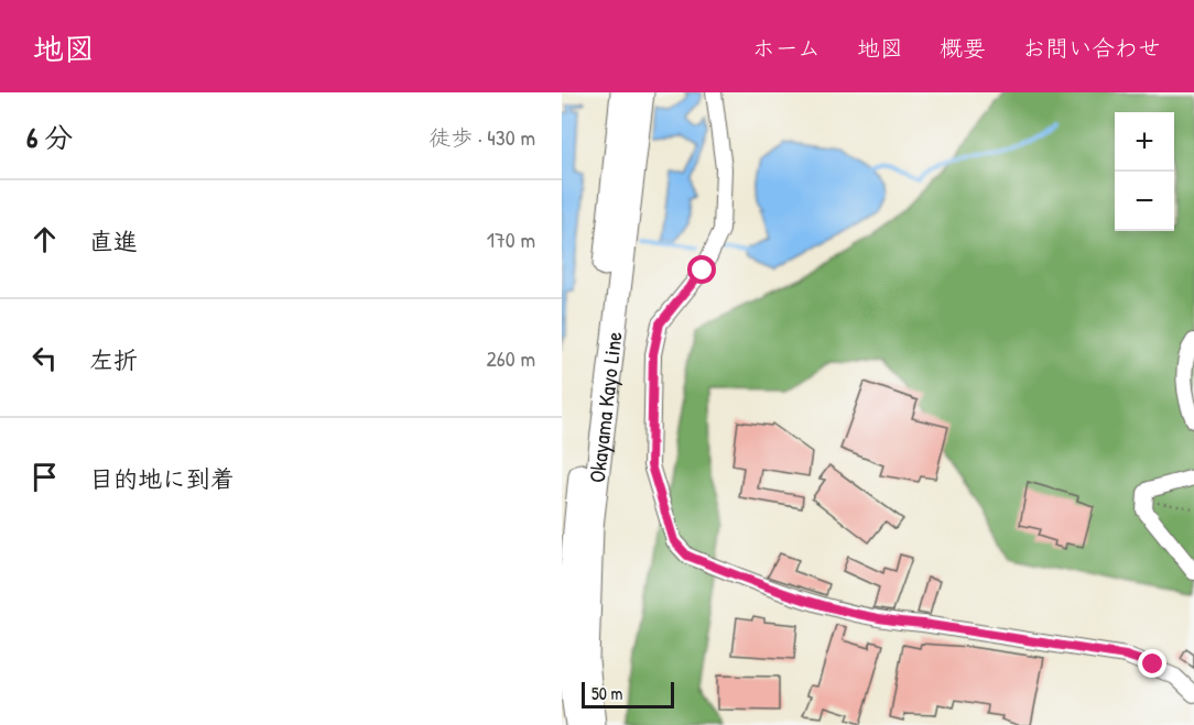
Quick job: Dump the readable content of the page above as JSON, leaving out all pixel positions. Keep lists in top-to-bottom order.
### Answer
{
  "streets": {
    "main road": ["Okayama Kayo Line"]
  },
  "scale_bar": "50 m",
  "page": {
    "header": "地図",
    "nav": [
      "ホーム",
      "地図",
      "概要",
      "お問い合わせ"
    ],
    "heading": ["6 分", "徒歩 · 430 m"],
    "map_buttons": ["+", "−"],
    "list": [
      ["直進", "170 m"],
      ["左折", "260 m"],
      "目的地に到着"
    ],
    "scale": "50 m"
  }
}
